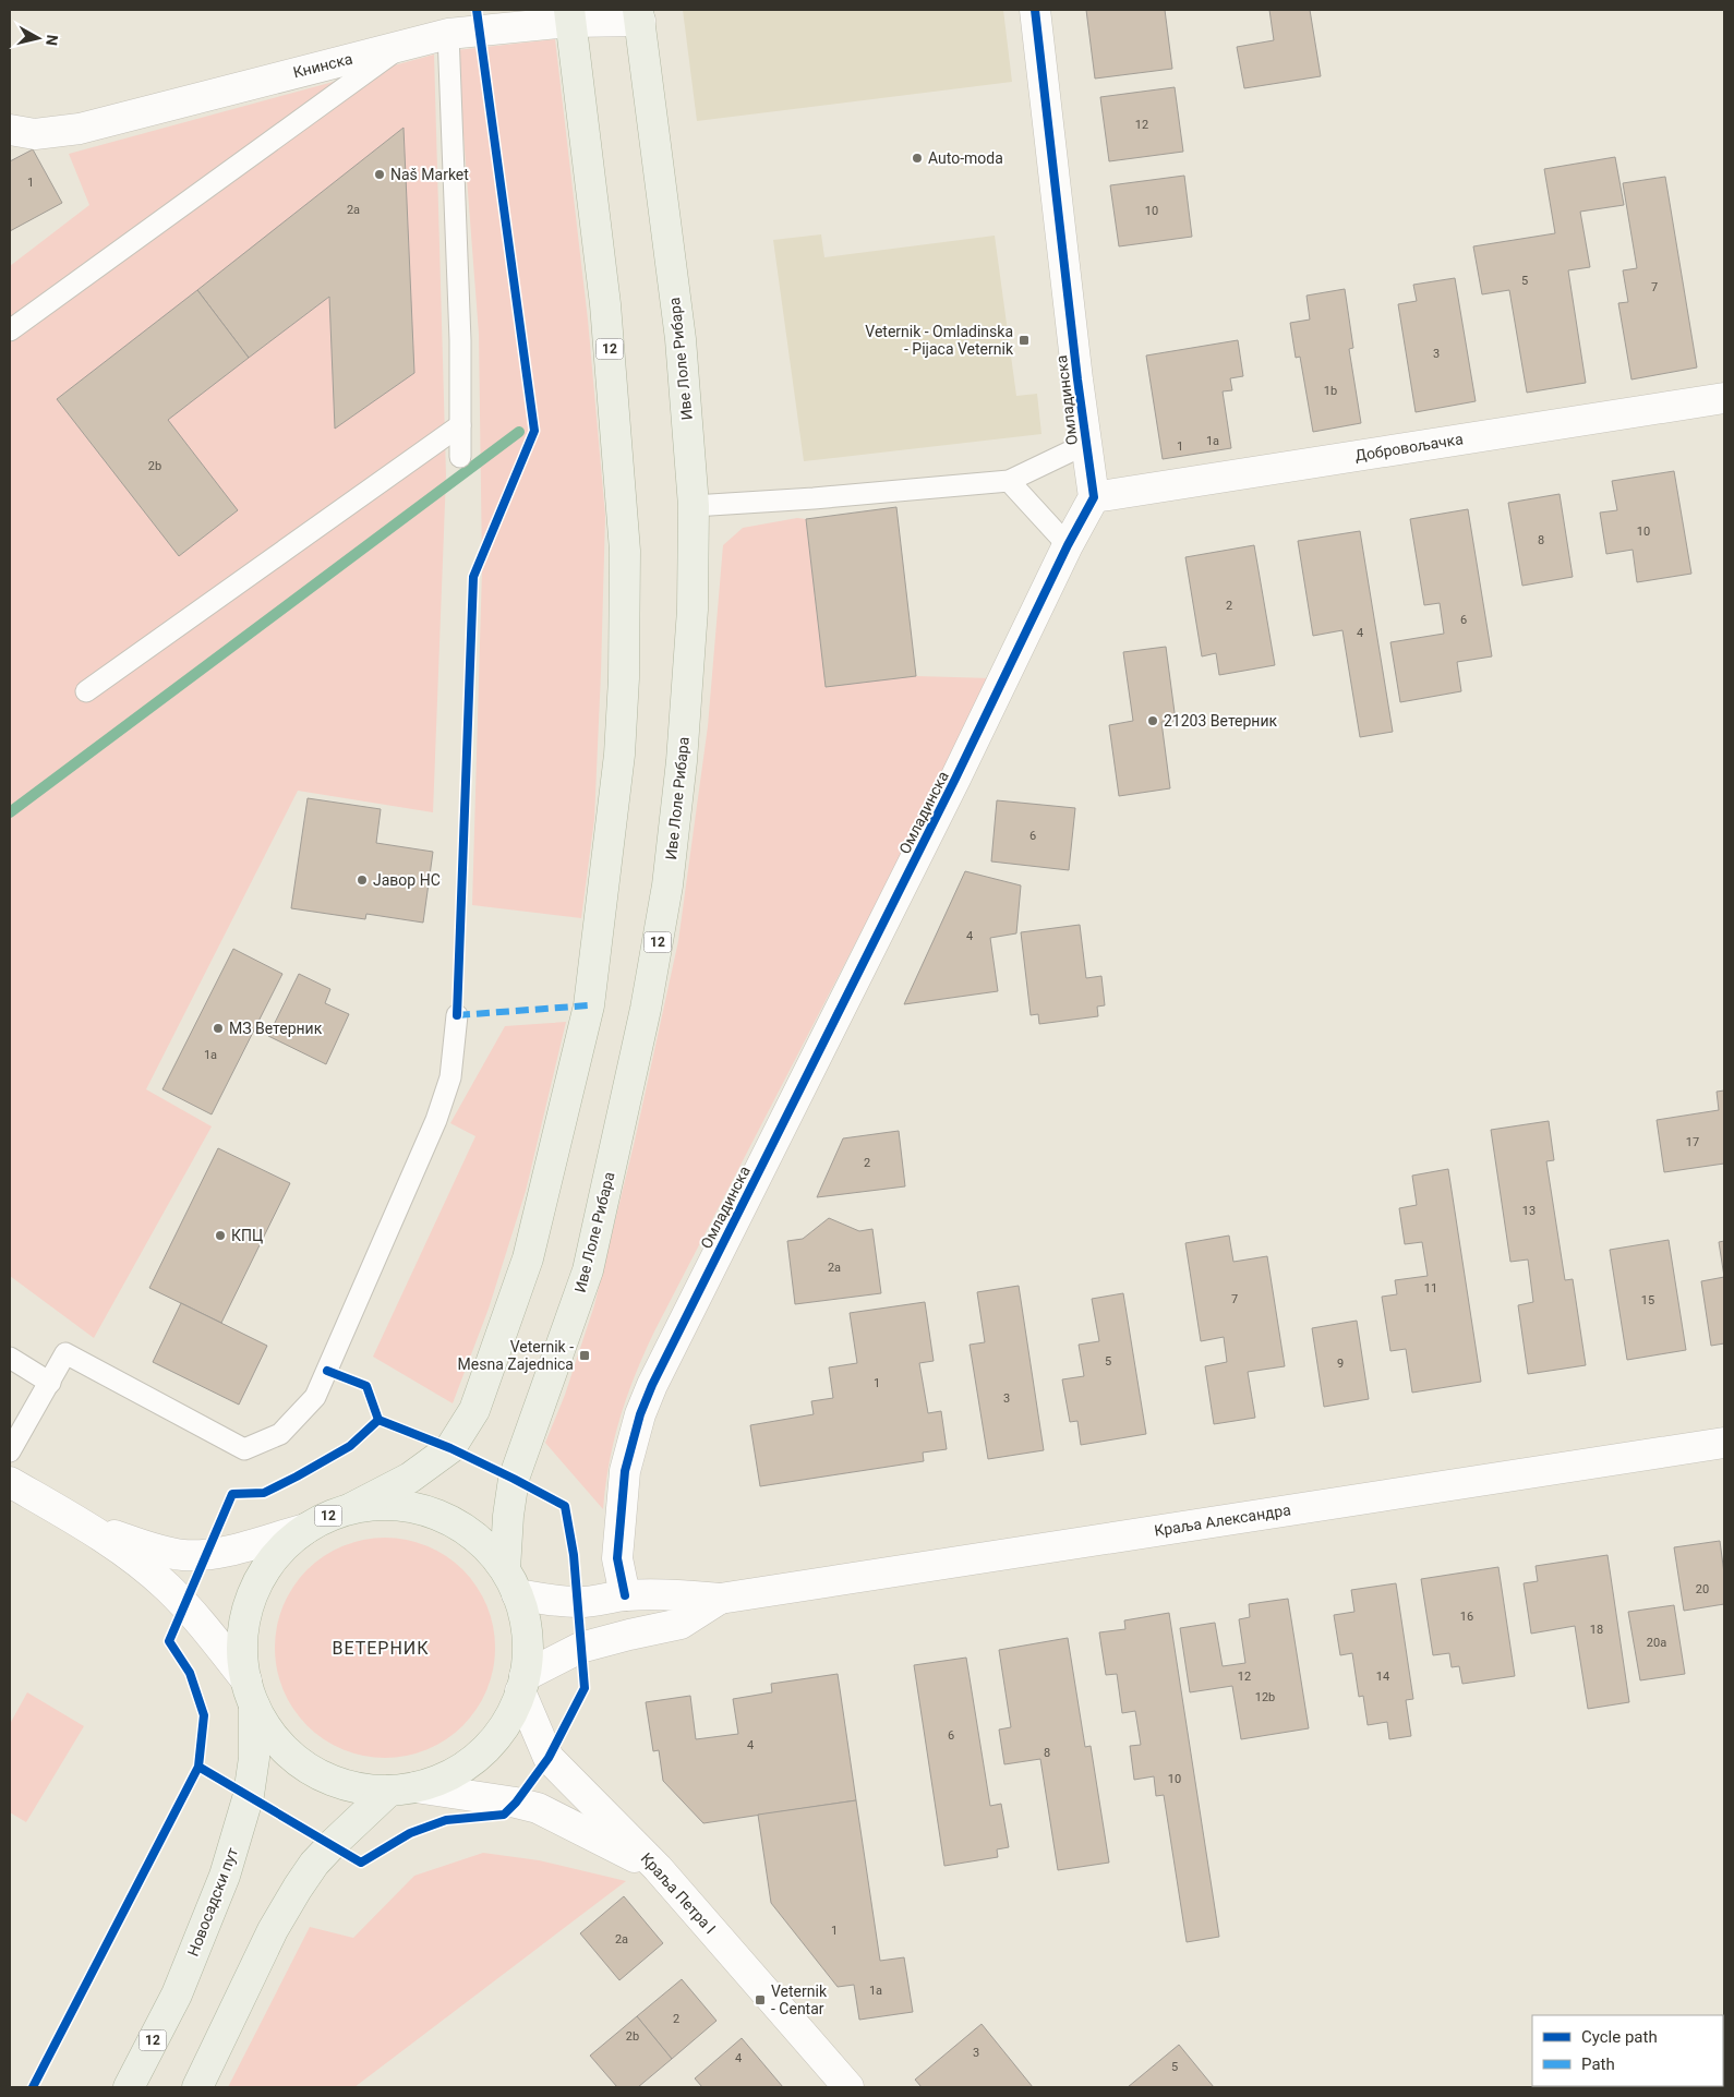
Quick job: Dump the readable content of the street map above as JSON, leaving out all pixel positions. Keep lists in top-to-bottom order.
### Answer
{
  "streets": {
    "main road": ["12", "Иве Лоле Рибара", "Новосадски пут"],
    "street": [
      "Книнска",
      "Омладинска",
      "Добровољачка",
      "Краља Александра",
      "Краља Петра I"
    ]
  },
  "crossings": [
    ["Книнска", "12"],
    ["Книнска", "Иве Лоле Рибара"],
    ["12", "Иве Лоле Рибара"],
    ["12", "Краља Петра I"],
    ["12", "Новосадски пут"],
    ["Омладинска", "Добровољачка"]
  ],
  "districts": ["ВЕТЕРНИК"],
  "places": {
    "other": [
      "Auto-moda",
      "Naš Market",
      "21203 Ветерник",
      "Јавор НС",
      "МЗ Ветерник",
      "КПЦ"
    ],
    "transit": ["Veternik - Omladinska - Pijaca Veternik", "Veternik - Mesna Zajednica", "Veternik - Centar"]
  },
  "house_numbers": [
    "12",
    "1",
    "2a",
    "10",
    "5",
    "7",
    "3",
    "1b",
    "1a",
    "1",
    "2b",
    "10",
    "8",
    "2",
    "6",
    "4",
    "6",
    "4",
    "1a",
    "17",
    "2",
    "13",
    "2a",
    "11",
    "7",
    "15",
    "5",
    "9",
    "1",
    "3",
    "20",
    "16",
    "18",
    "20a",
    "12",
    "14",
    "12b",
    "6",
    "4",
    "8",
    "10",
    "1",
    "2a",
    "1a",
    "2",
    "2b",
    "3",
    "4",
    "5"
  ],
  "legend": ["Cycle path", "Path"],
  "north": "right"
}
